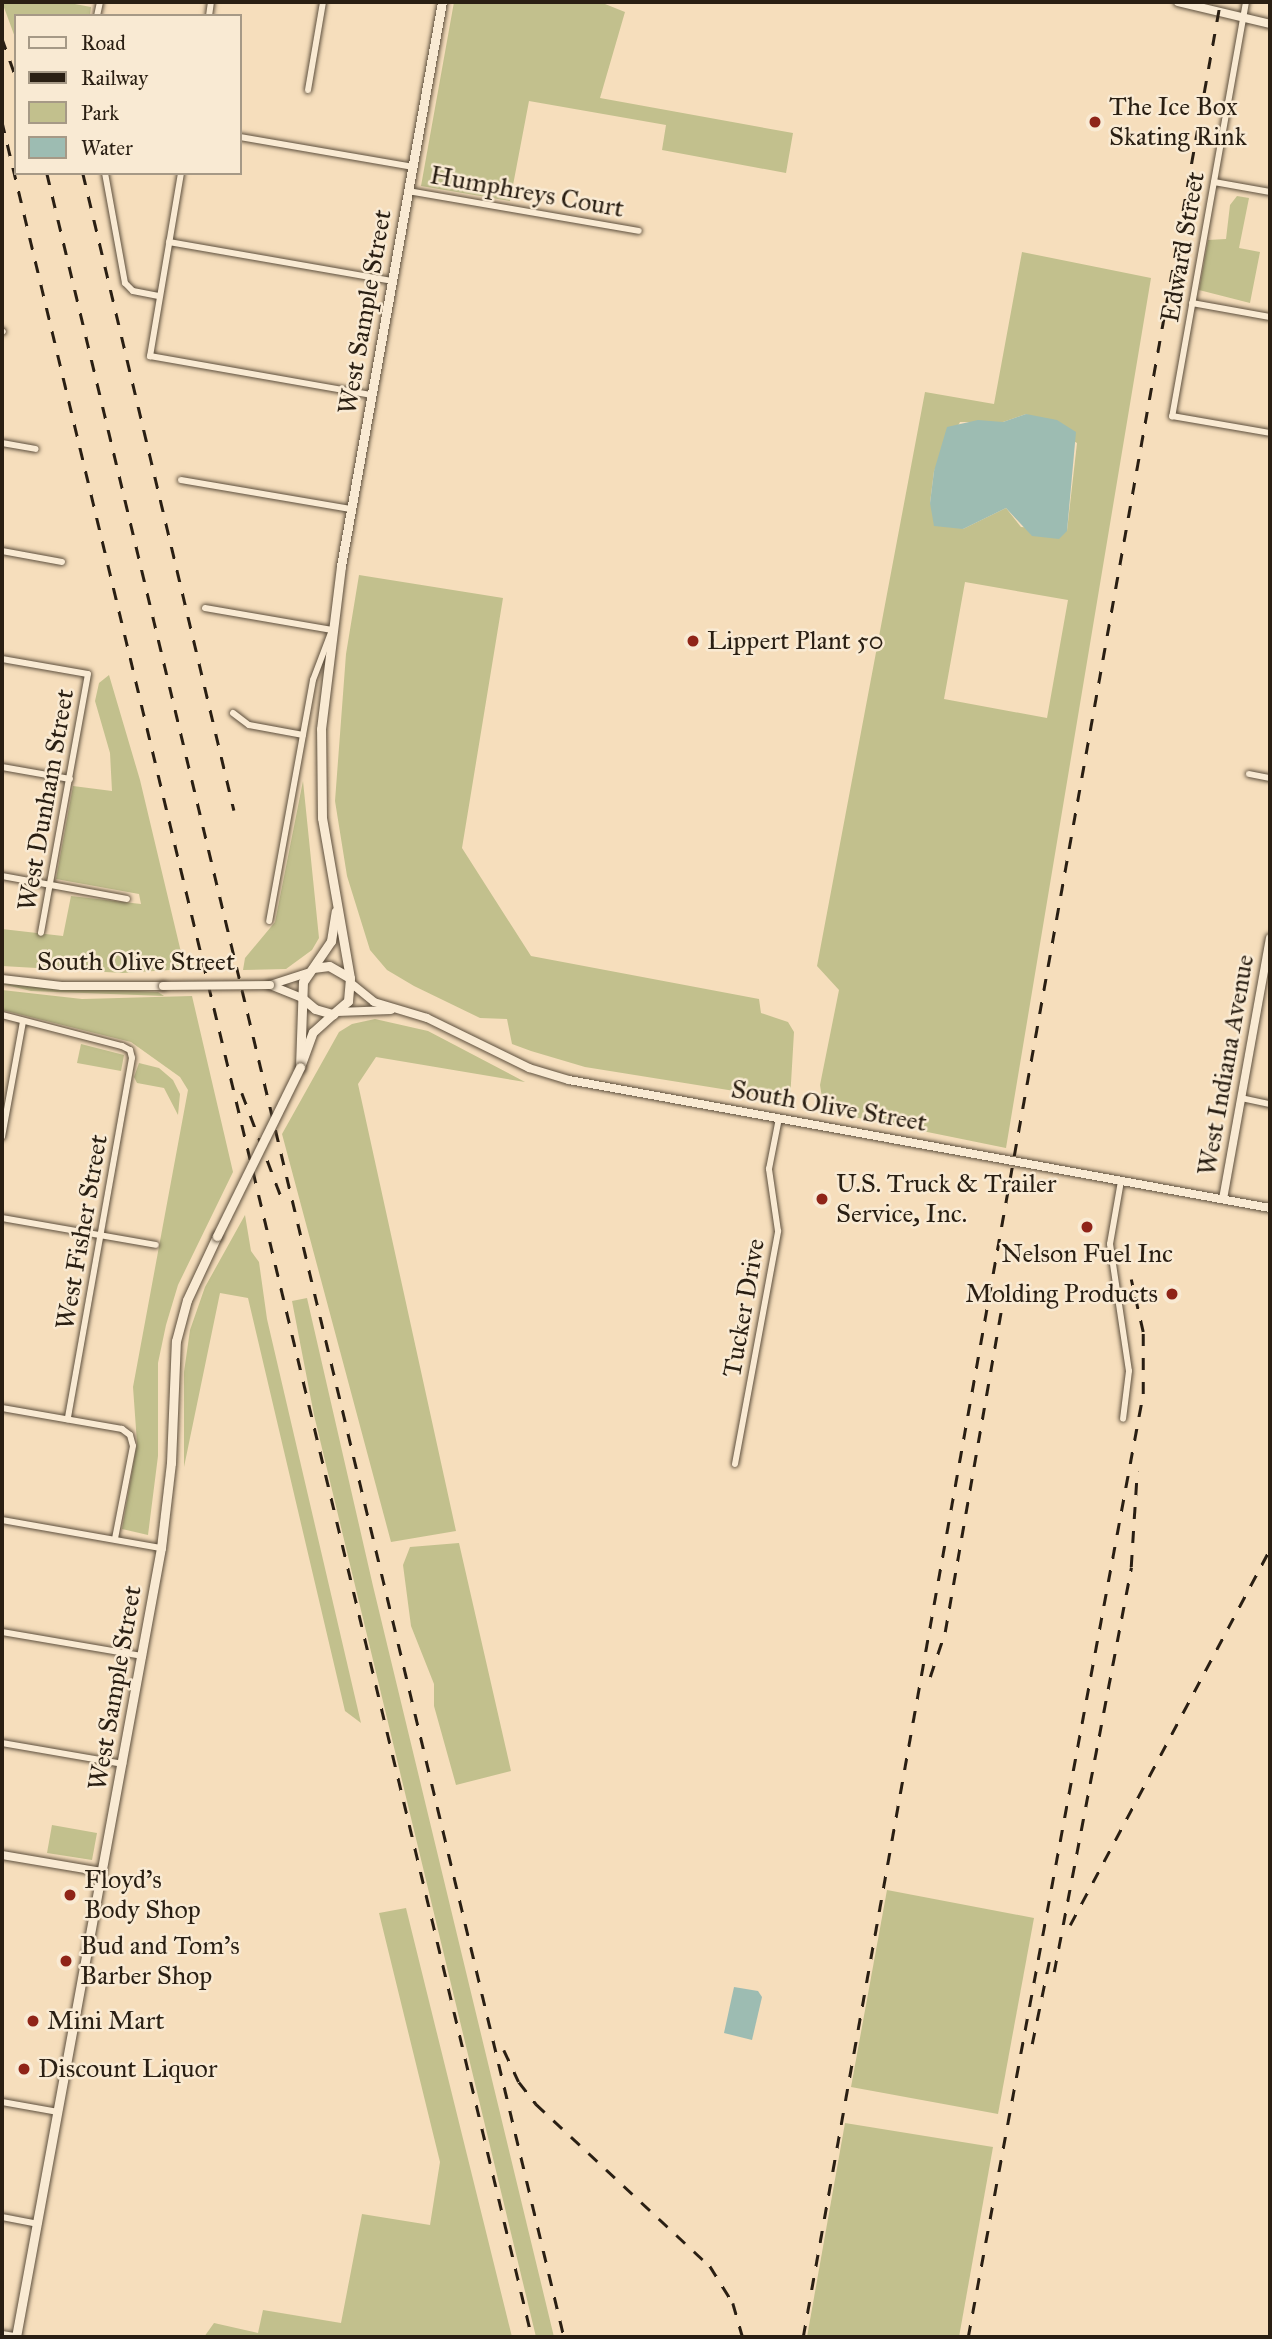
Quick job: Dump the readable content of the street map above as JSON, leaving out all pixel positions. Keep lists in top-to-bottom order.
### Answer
{
  "streets": {
    "main road": ["West Sample Street"],
    "street": [
      "Humphreys Court",
      "Edward Street",
      "West Dunham Street",
      "South Olive Street",
      "West Indiana Avenue",
      "West Fisher Street",
      "Tucker Drive"
    ]
  },
  "crossings": [
    ["Humphreys Court", "West Sample Street"],
    ["West Sample Street", "South Olive Street"],
    ["South Olive Street", "West Indiana Avenue"],
    ["South Olive Street", "Tucker Drive"]
  ],
  "places": [
    "The Ice Box Skating Rink",
    "Lippert Plant 50",
    "U.S. Truck & Trailer Service, Inc.",
    "Nelson Fuel Inc",
    "Molding Products",
    "Floyd's Body Shop",
    "Bud and Tom's Barber Shop",
    "Mini Mart",
    "Discount Liquor"
  ],
  "legend": [
    "Road",
    "Railway",
    "Park",
    "Water"
  ]
}
